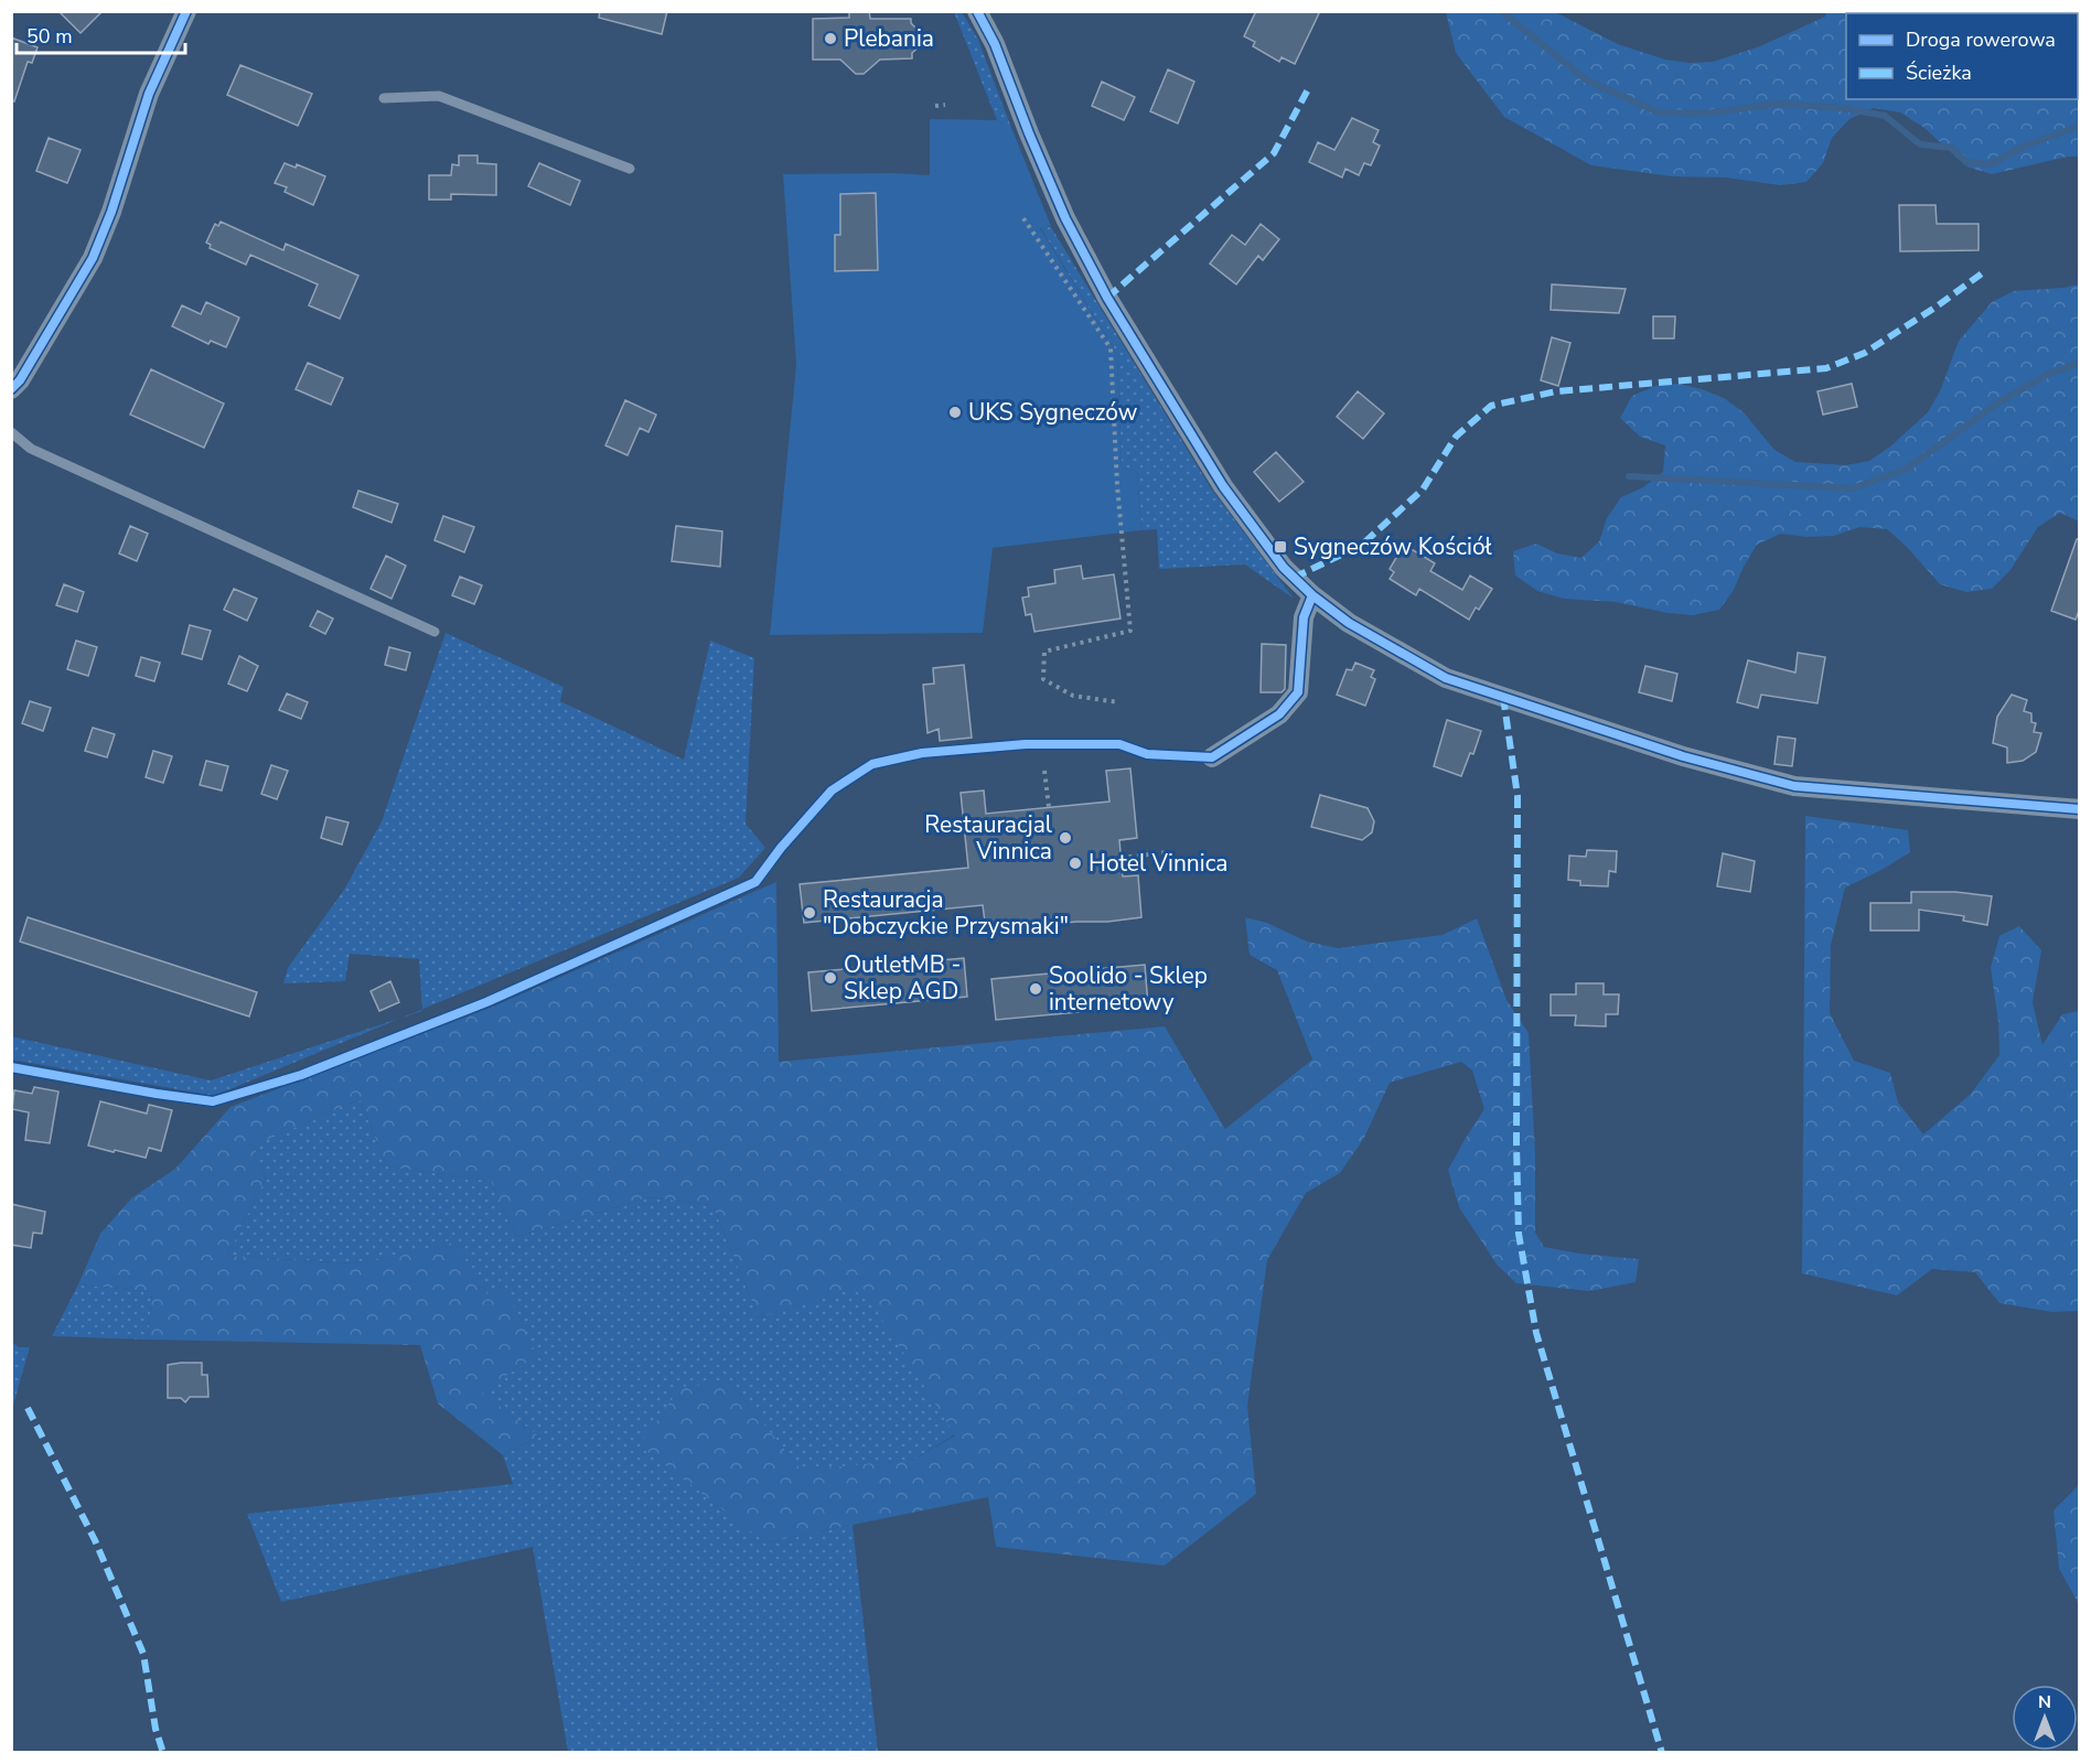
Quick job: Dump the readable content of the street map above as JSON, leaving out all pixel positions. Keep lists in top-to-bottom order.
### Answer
{
  "places": {
    "other": [
      "Plebania",
      "UKS Sygneczów",
      "Restauracjal Vinnica",
      "Hotel Vinnica",
      "Restauracja \"Dobczyckie Przysmaki\"",
      "OutletMB - Sklep AGD",
      "Soolido - Sklep internetowy"
    ],
    "transit": ["Sygneczów Kościół"]
  },
  "legend": ["Droga rowerowa", "Ścieżka"],
  "scale_bar": "50 m",
  "north": "top"
}
